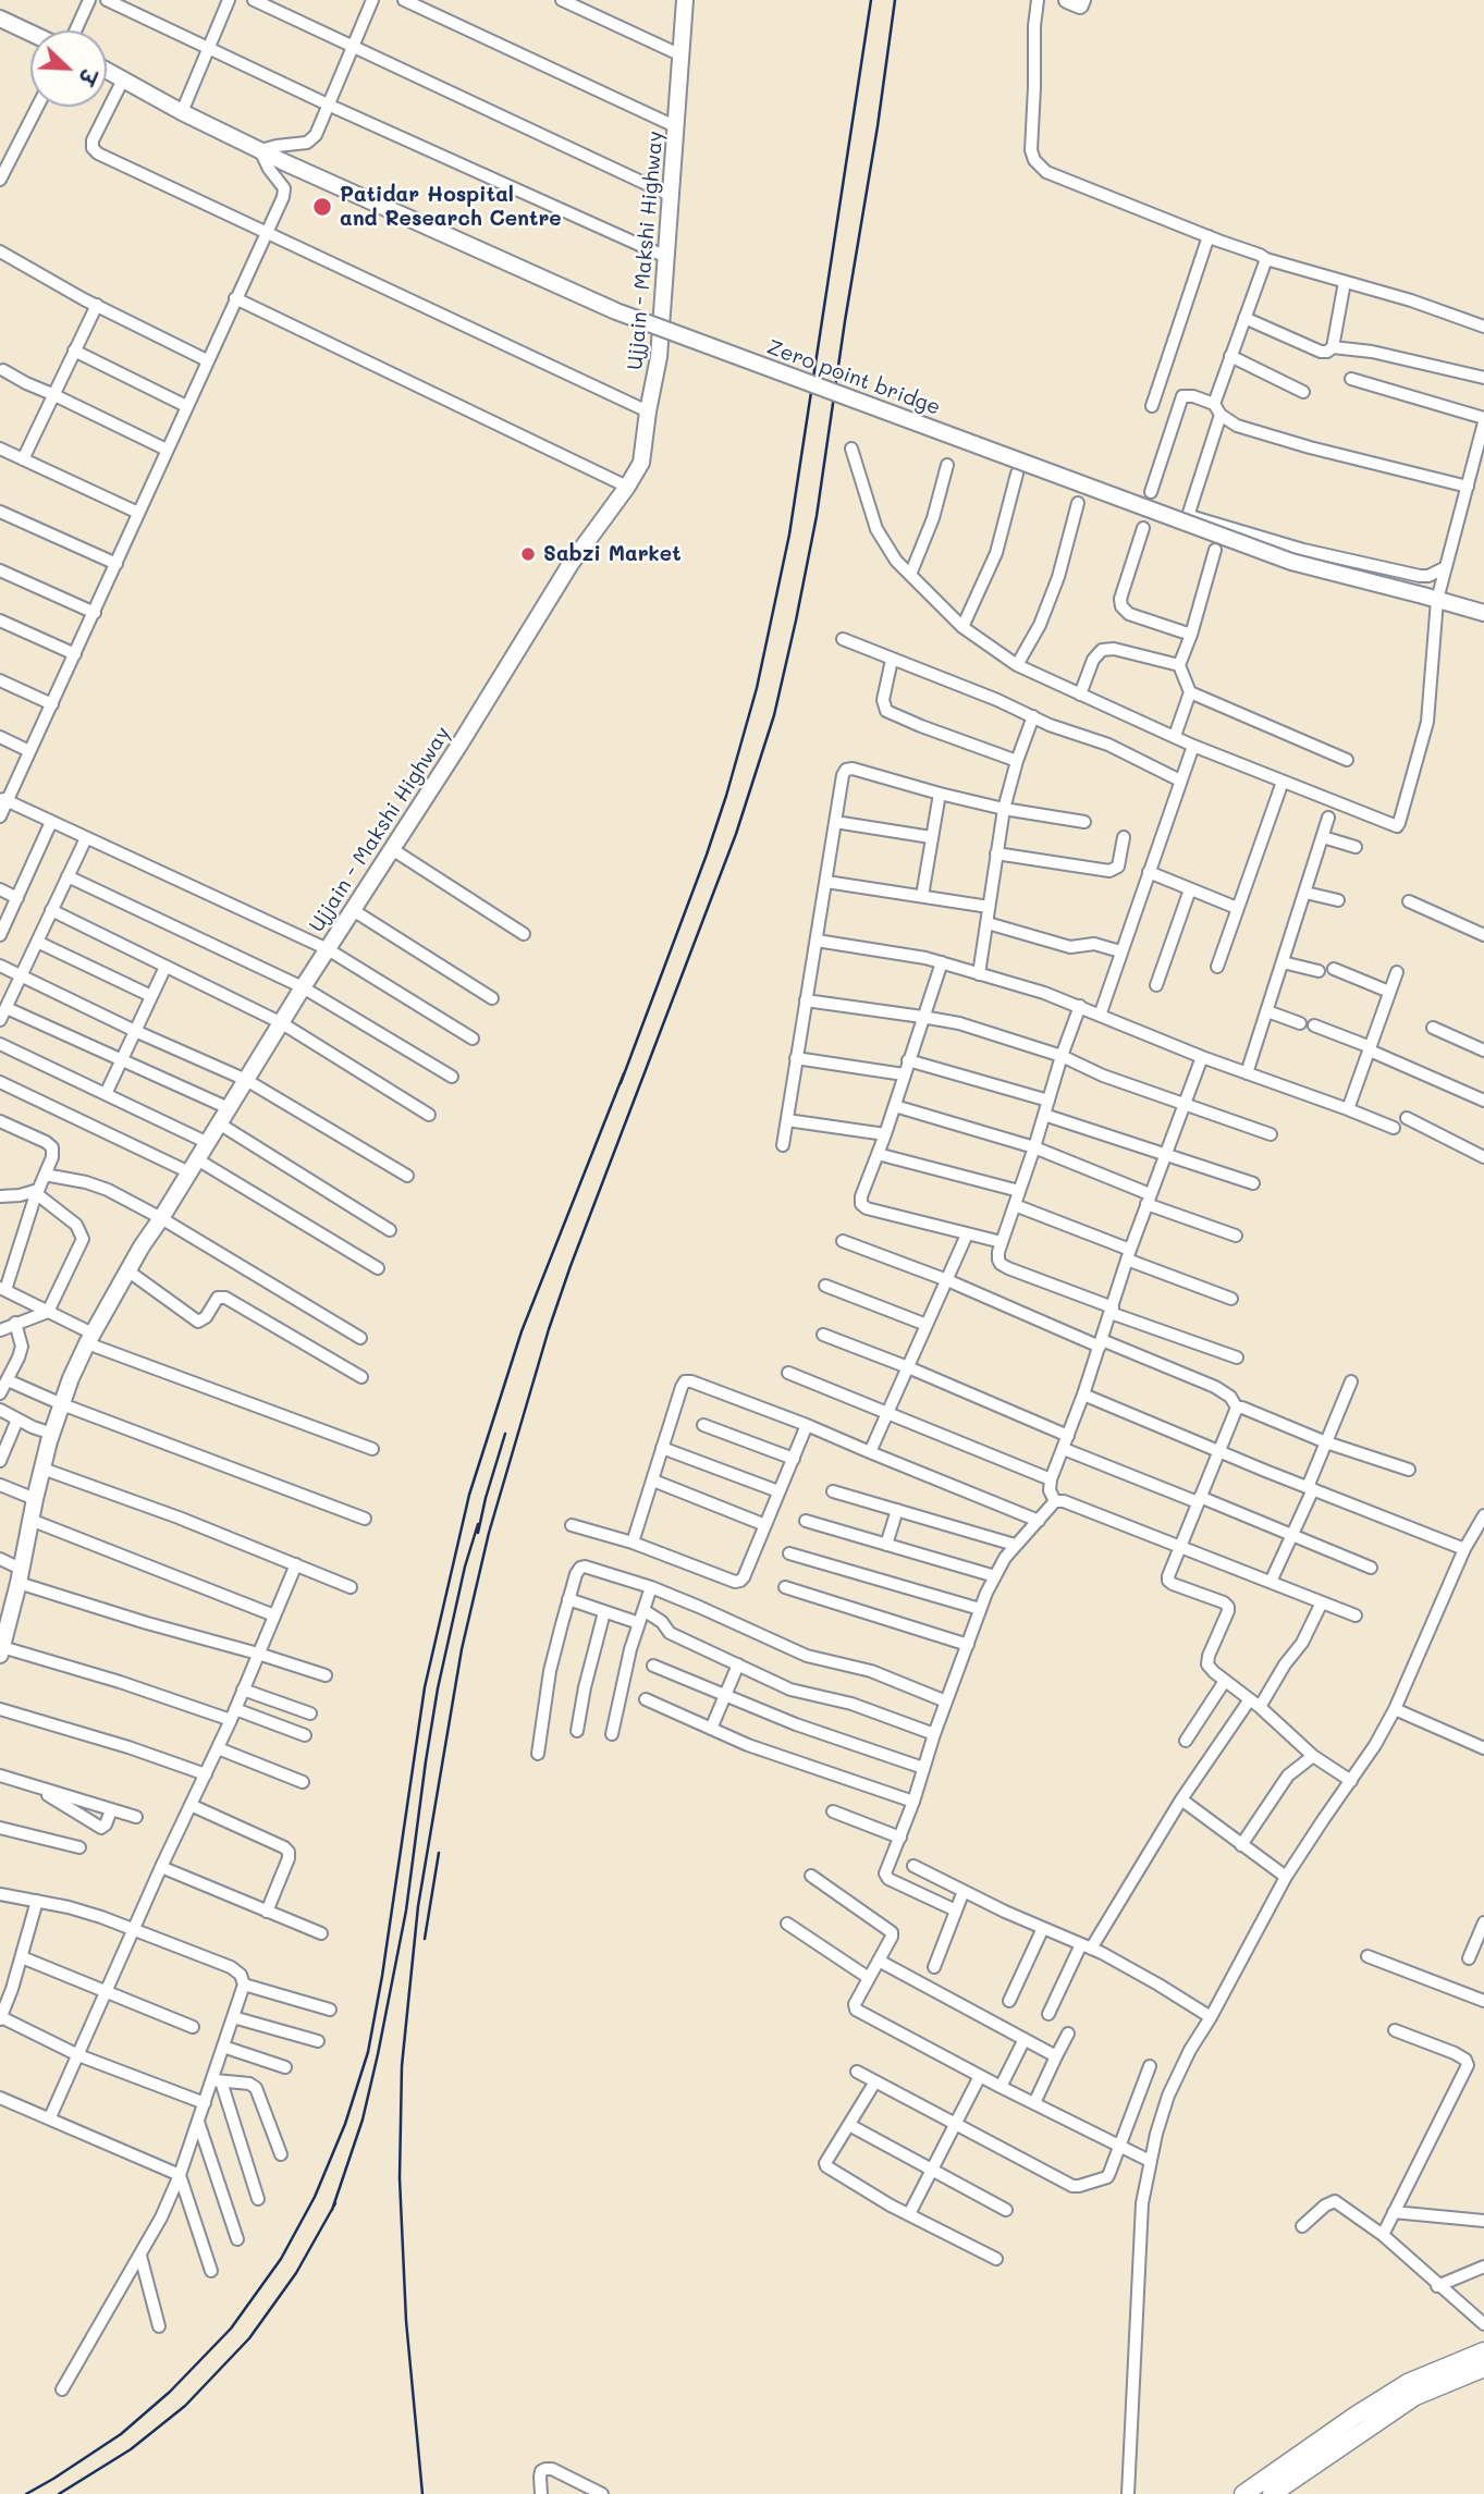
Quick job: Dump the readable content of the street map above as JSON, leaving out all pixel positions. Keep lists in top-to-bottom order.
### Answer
{
  "streets": {
    "main road": ["Ujjain - Makshi Highway", "Zero point bridge"]
  },
  "places": ["Patidar Hospital and Research Centre", "Sabzi Market"],
  "north": "bottom right"
}
